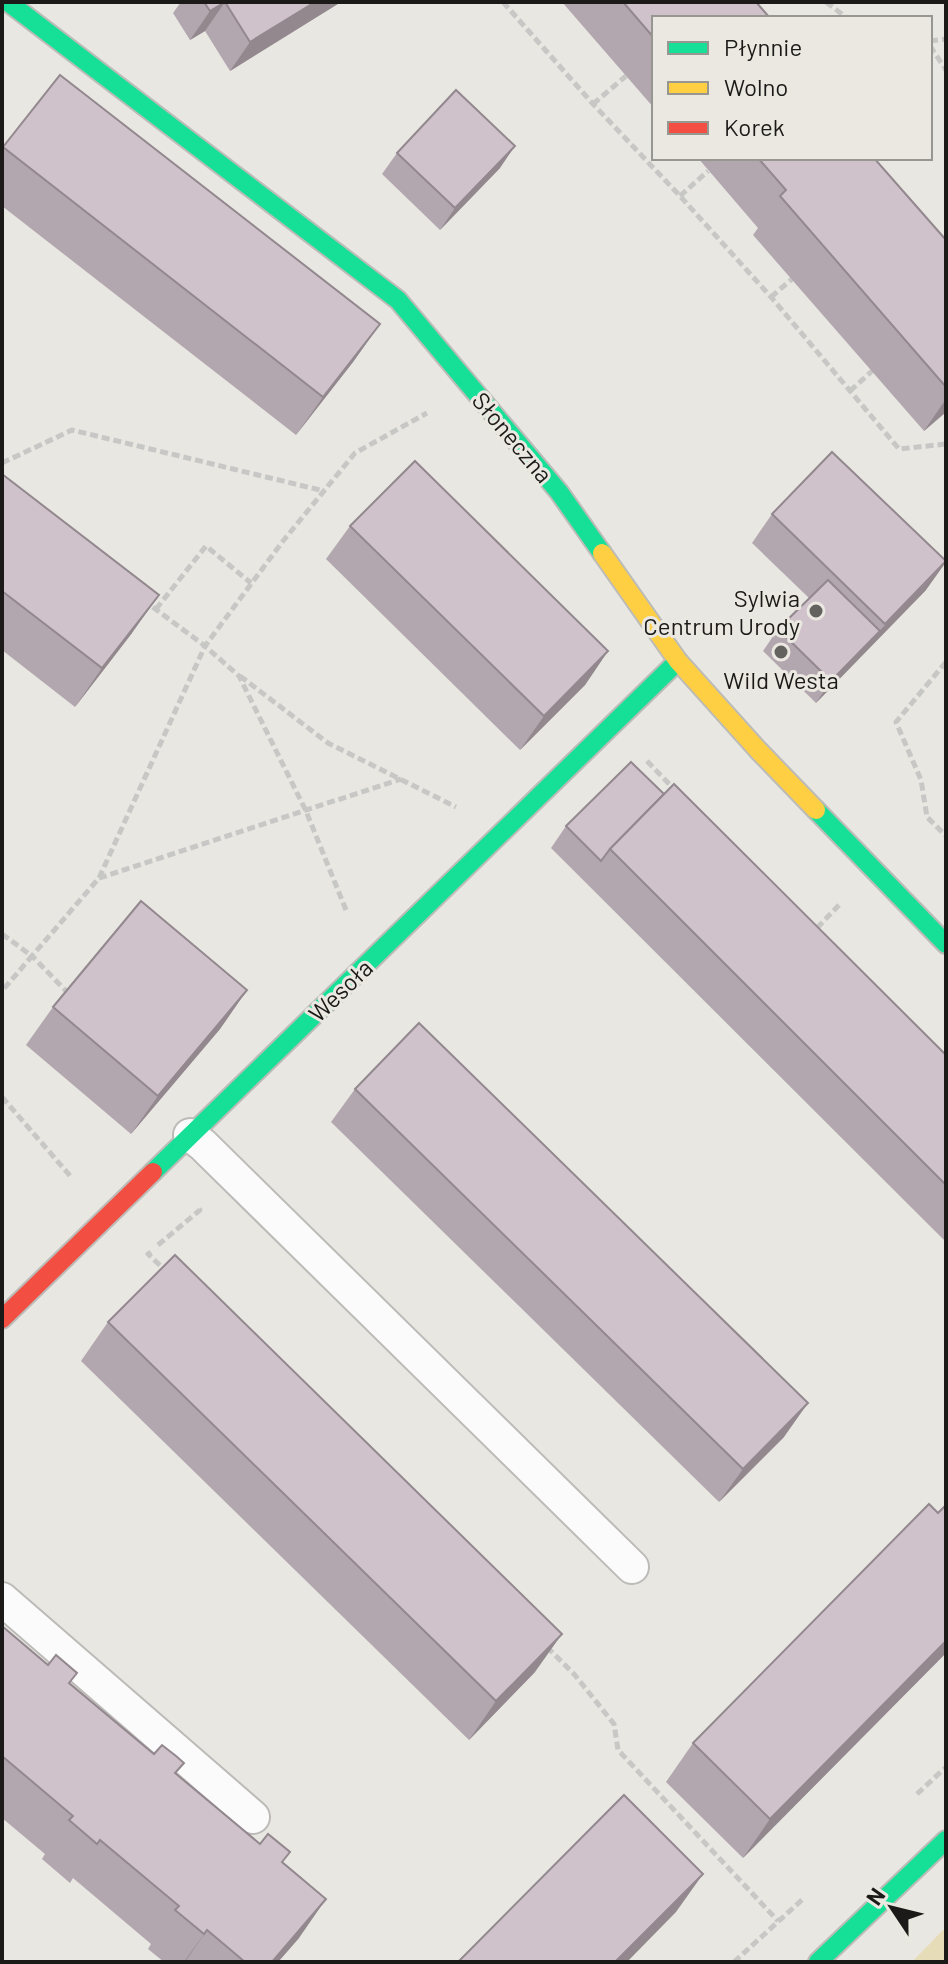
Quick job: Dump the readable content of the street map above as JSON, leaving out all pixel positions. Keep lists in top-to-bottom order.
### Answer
{
  "streets": {
    "street": ["Słoneczna", "Wesoła"]
  },
  "crossings": [
    ["Słoneczna", "Wesoła"]
  ],
  "places": ["Sylwia Centrum Urody", "Wild Westa"],
  "legend": ["Płynnie", "Wolno", "Korek"],
  "north": "top left"
}
